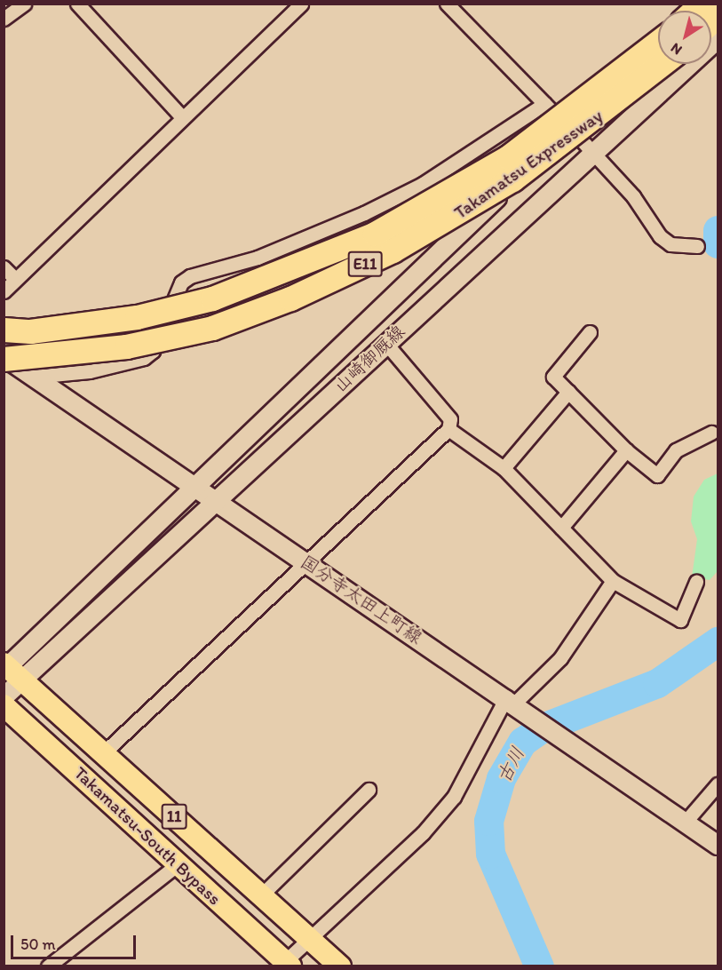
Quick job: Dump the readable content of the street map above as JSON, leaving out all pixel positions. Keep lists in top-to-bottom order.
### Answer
{
  "streets": {
    "highway": [
      "Takamatsu Expressway",
      "E11",
      "11",
      "Takamatsu-South Bypass"
    ],
    "main road": ["山崎御厩線", "国分寺太田上町線"]
  },
  "crossings": [
    ["Takamatsu Expressway", "国分寺太田上町線"],
    ["山崎御厩線", "国分寺太田上町線"],
    ["山崎御厩線", "Takamatsu-South Bypass"]
  ],
  "water": ["古川"],
  "scale_bar": "50 m",
  "north": "bottom left"
}
